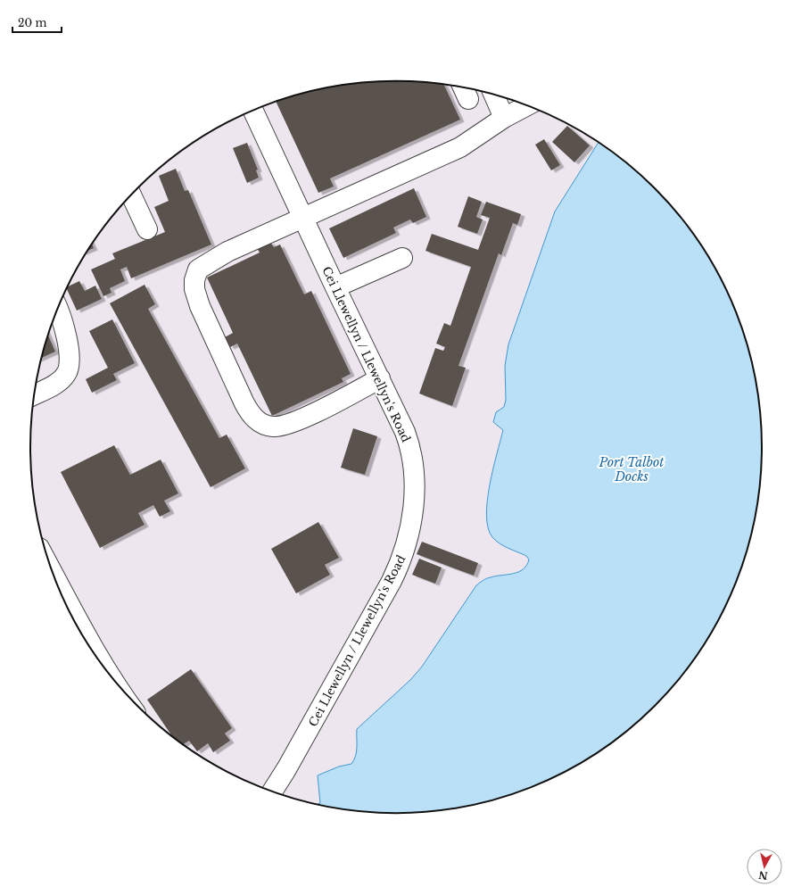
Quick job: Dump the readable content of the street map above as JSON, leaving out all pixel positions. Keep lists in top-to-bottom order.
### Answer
{
  "streets": {
    "street": ["Cei Llewellyn / Llewellyn's Road"]
  },
  "water": ["Port Talbot Docks"],
  "scale_bar": "20 m",
  "north": "bottom"
}
